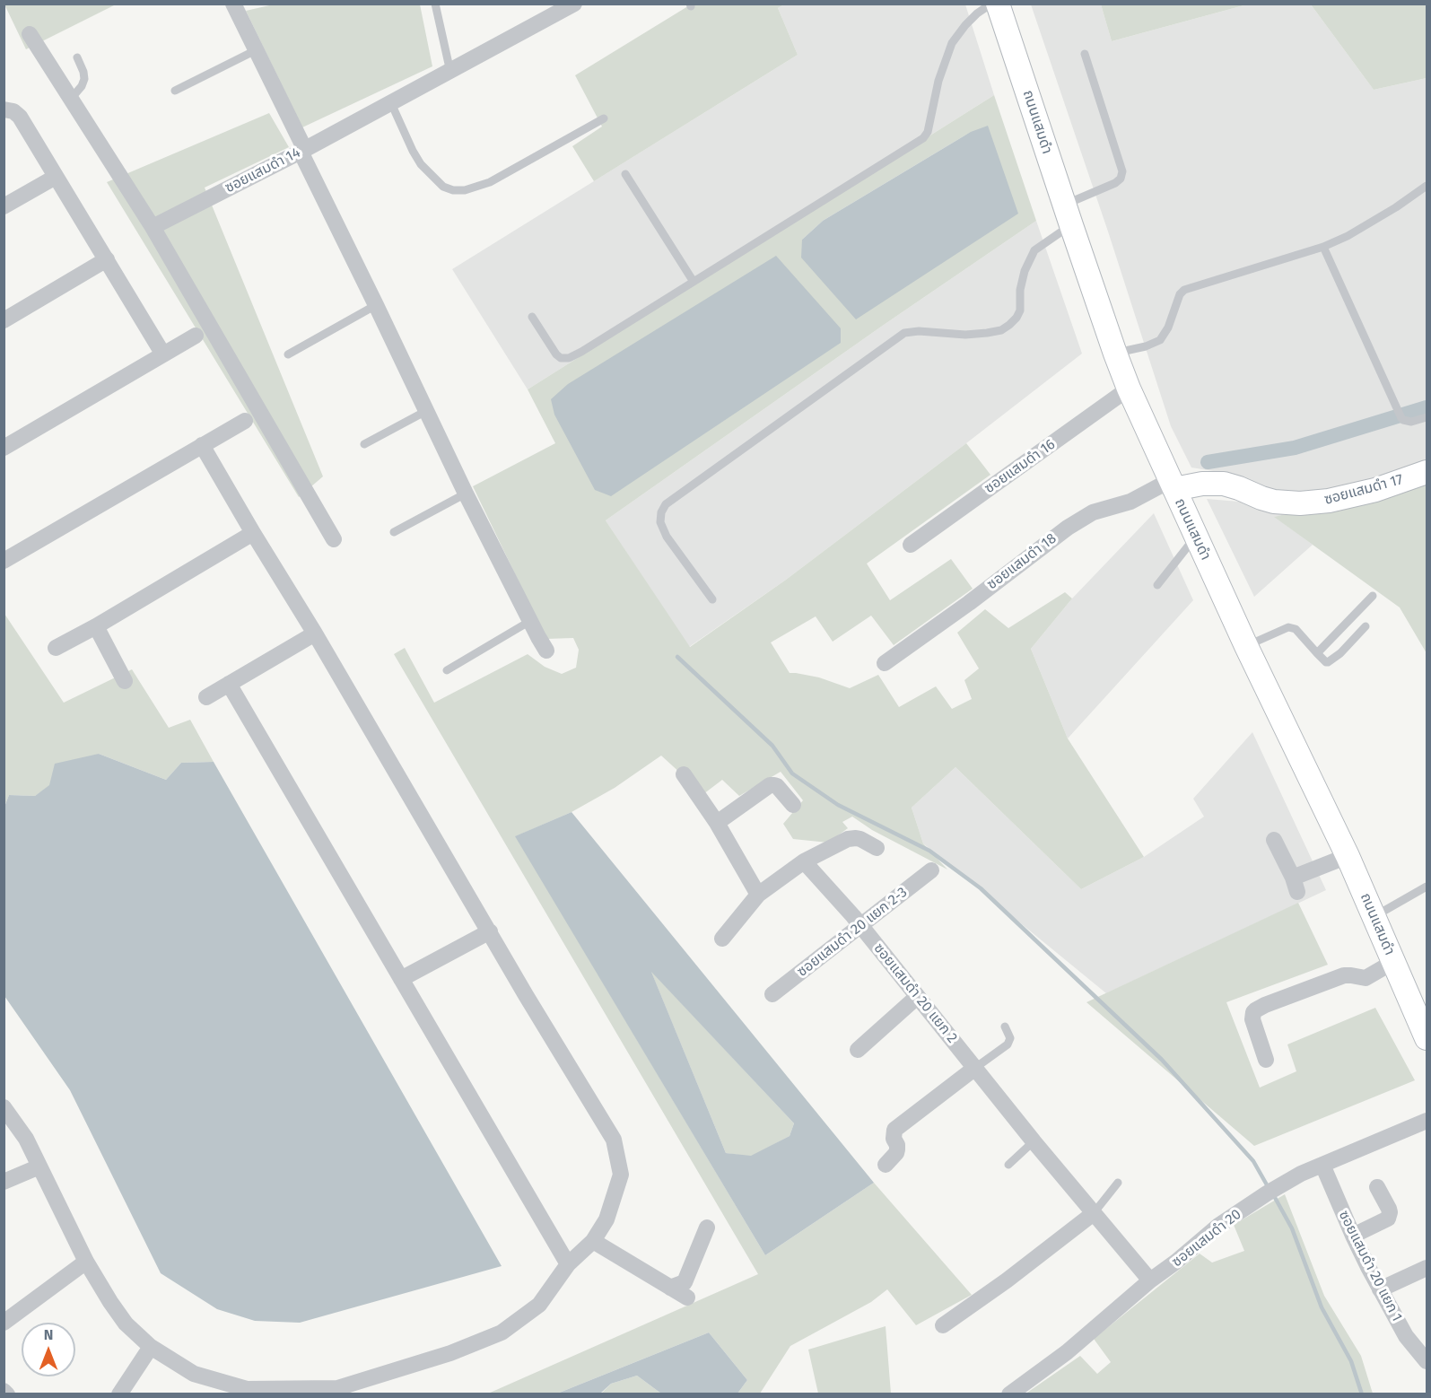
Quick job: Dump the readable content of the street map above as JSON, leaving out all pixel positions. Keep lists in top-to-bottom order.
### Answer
{
  "streets": {
    "street": [
      "ถนนแสมดำ",
      "ซอยแสมดำ 14",
      "ซอยแสมดำ 16",
      "ซอยแสมดำ 17",
      "ซอยแสมดำ 18",
      "ซอยแสมดำ 20 แยก 2-3",
      "ซอยแสมดำ 20 แยก 2",
      "ซอยแสมดำ 20",
      "ซอยแสมดำ 20 แยก 1"
    ]
  },
  "crossings": [
    ["ถนนแสมดำ", "ซอยแสมดำ 16"],
    ["ถนนแสมดำ", "ซอยแสมดำ 17"],
    ["ถนนแสมดำ", "ซอยแสมดำ 18"],
    ["ซอยแสมดำ 17", "ซอยแสมดำ 18"],
    ["ซอยแสมดำ 20 แยก 2-3", "ซอยแสมดำ 20 แยก 2"],
    ["ซอยแสมดำ 20 แยก 2", "ซอยแสมดำ 20"],
    ["ซอยแสมดำ 20", "ซอยแสมดำ 20 แยก 1"]
  ],
  "north": "top"
}
